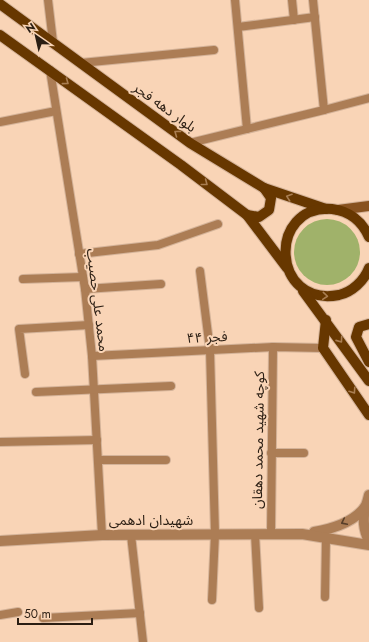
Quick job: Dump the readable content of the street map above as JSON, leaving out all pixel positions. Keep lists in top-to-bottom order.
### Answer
{
  "streets": {
    "main road": ["بلوار دهه فجر"],
    "street": [
      "محمد علی حصیب",
      "فجر ۴۴",
      "کوچه شهید محمد دهقان",
      "شهیدان ادهمی"
    ]
  },
  "crossings": [
    ["محمد علی حصیب", "فجر ۴۴"],
    ["محمد علی حصیب", "شهیدان ادهمی"],
    ["فجر ۴۴", "کوچه شهید محمد دهقان"],
    ["کوچه شهید محمد دهقان", "شهیدان ادهمی"]
  ],
  "scale_bar": "50 m",
  "north": "top left"
}
